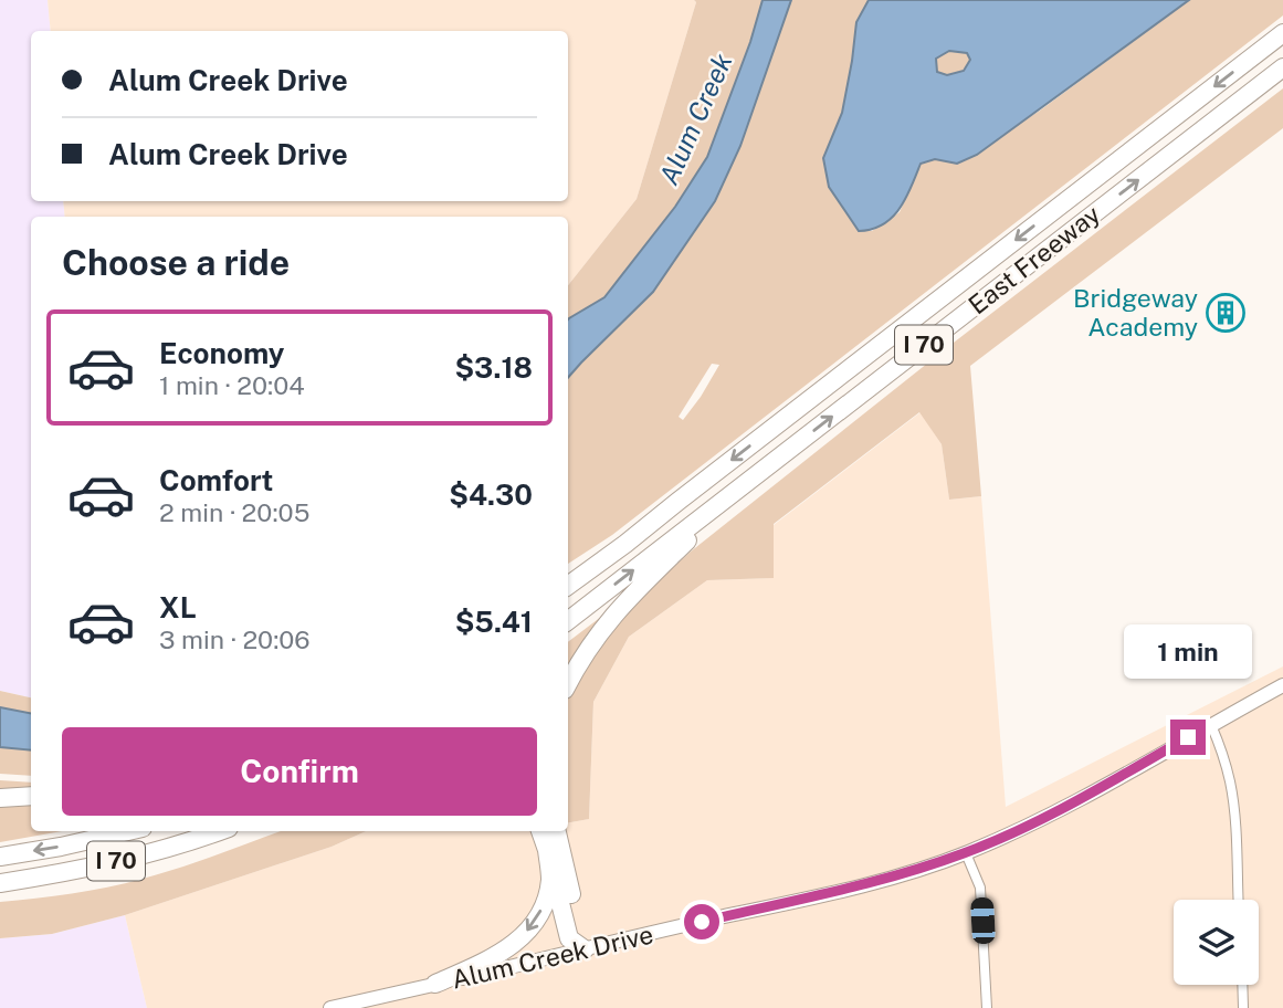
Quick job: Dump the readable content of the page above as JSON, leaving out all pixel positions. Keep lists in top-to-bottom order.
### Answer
{
  "streets": {
    "highway": ["East Freeway", "I 70"],
    "main road": ["Alum Creek Drive"]
  },
  "water": ["Alum Creek"],
  "places": {
    "building": ["Bridgeway Academy"]
  },
  "page": {
    "banner": ["Alum Creek Drive", "Alum Creek Drive"],
    "heading": "Choose a ride",
    "list": [
      {
        "name": "Economy",
        "note": "1 min · 20:04",
        "value": "$3.18"
      },
      {
        "name": "Comfort",
        "note": "2 min · 20:05",
        "value": "$4.30"
      },
      {
        "name": "XL",
        "note": "3 min · 20:06",
        "value": "$5.41"
      }
    ],
    "bubble": "1 min",
    "buttons": "Confirm"
  }
}
